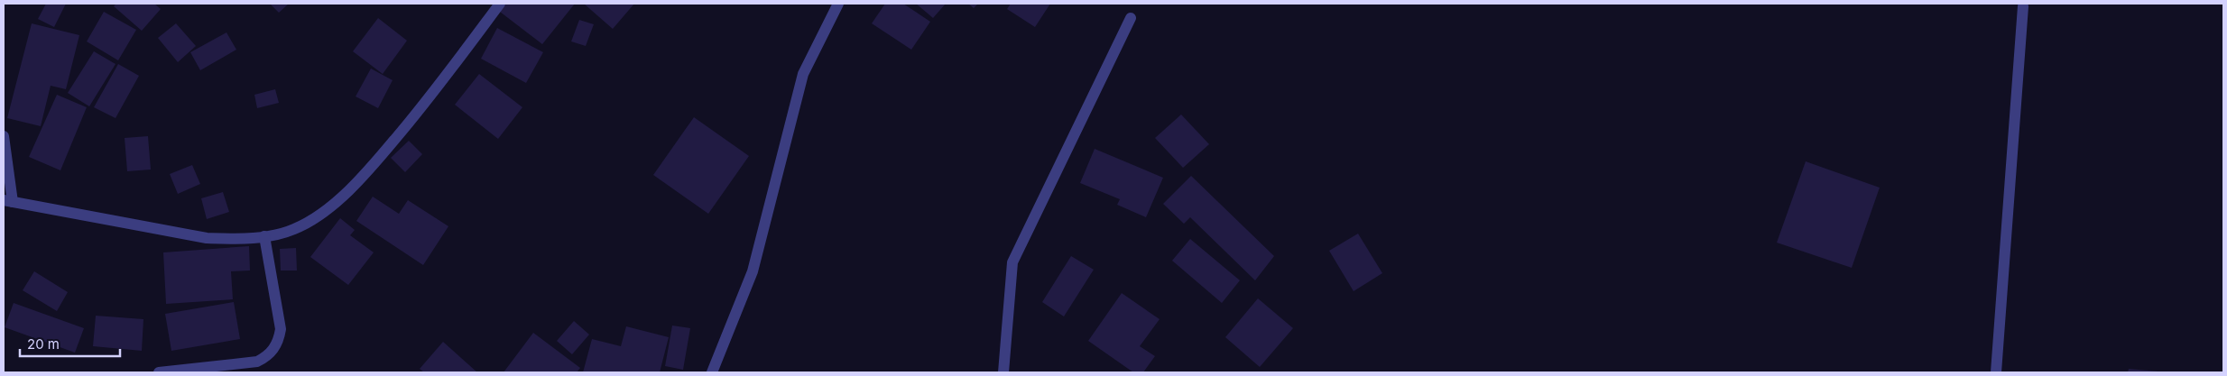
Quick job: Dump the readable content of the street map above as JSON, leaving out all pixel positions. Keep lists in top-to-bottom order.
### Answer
{
  "scale_bar": "20 m"
}
